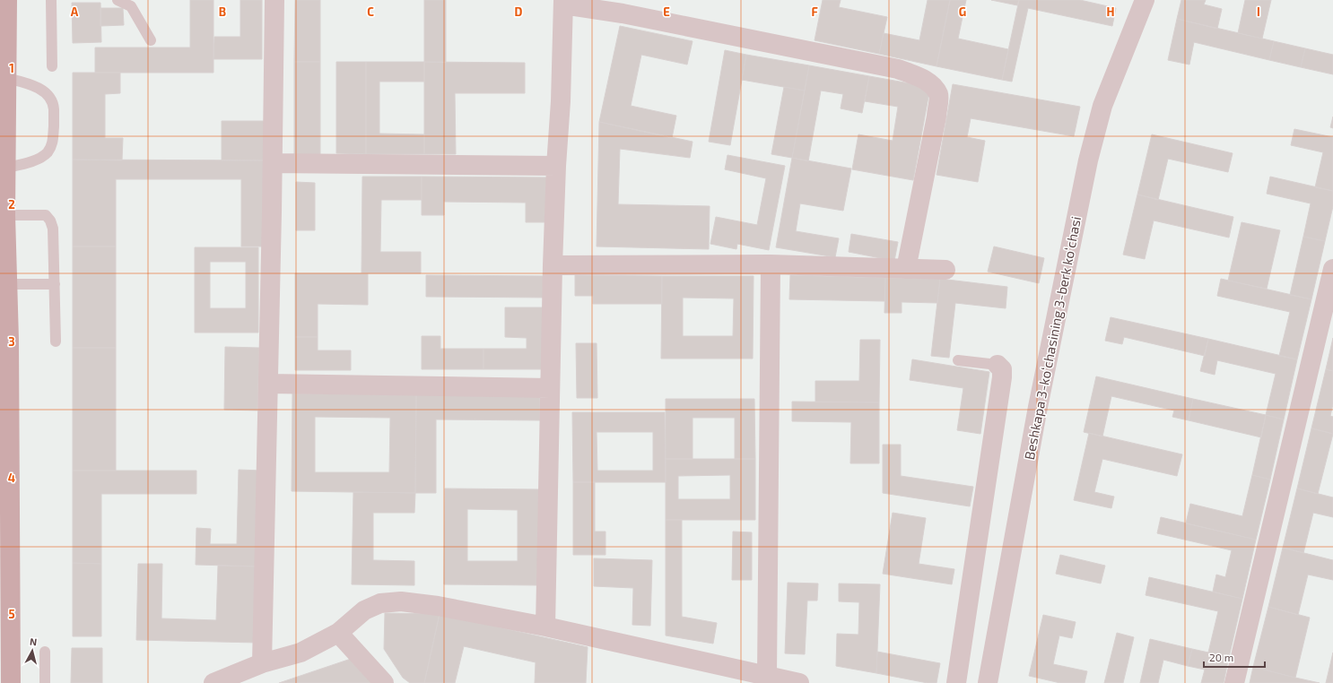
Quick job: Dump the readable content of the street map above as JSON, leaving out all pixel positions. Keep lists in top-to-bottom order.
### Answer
{
  "streets": {
    "street": ["Beshkapa 3-koʻchasining 3-berk koʻchasi"]
  },
  "scale_bar": "20 m",
  "north": "top",
  "grid": {
    "columns": [
      "A",
      "B",
      "C",
      "D",
      "E",
      "F",
      "G",
      "H",
      "I"
    ],
    "rows": [
      "1",
      "2",
      "3",
      "4",
      "5"
    ]
  }
}
